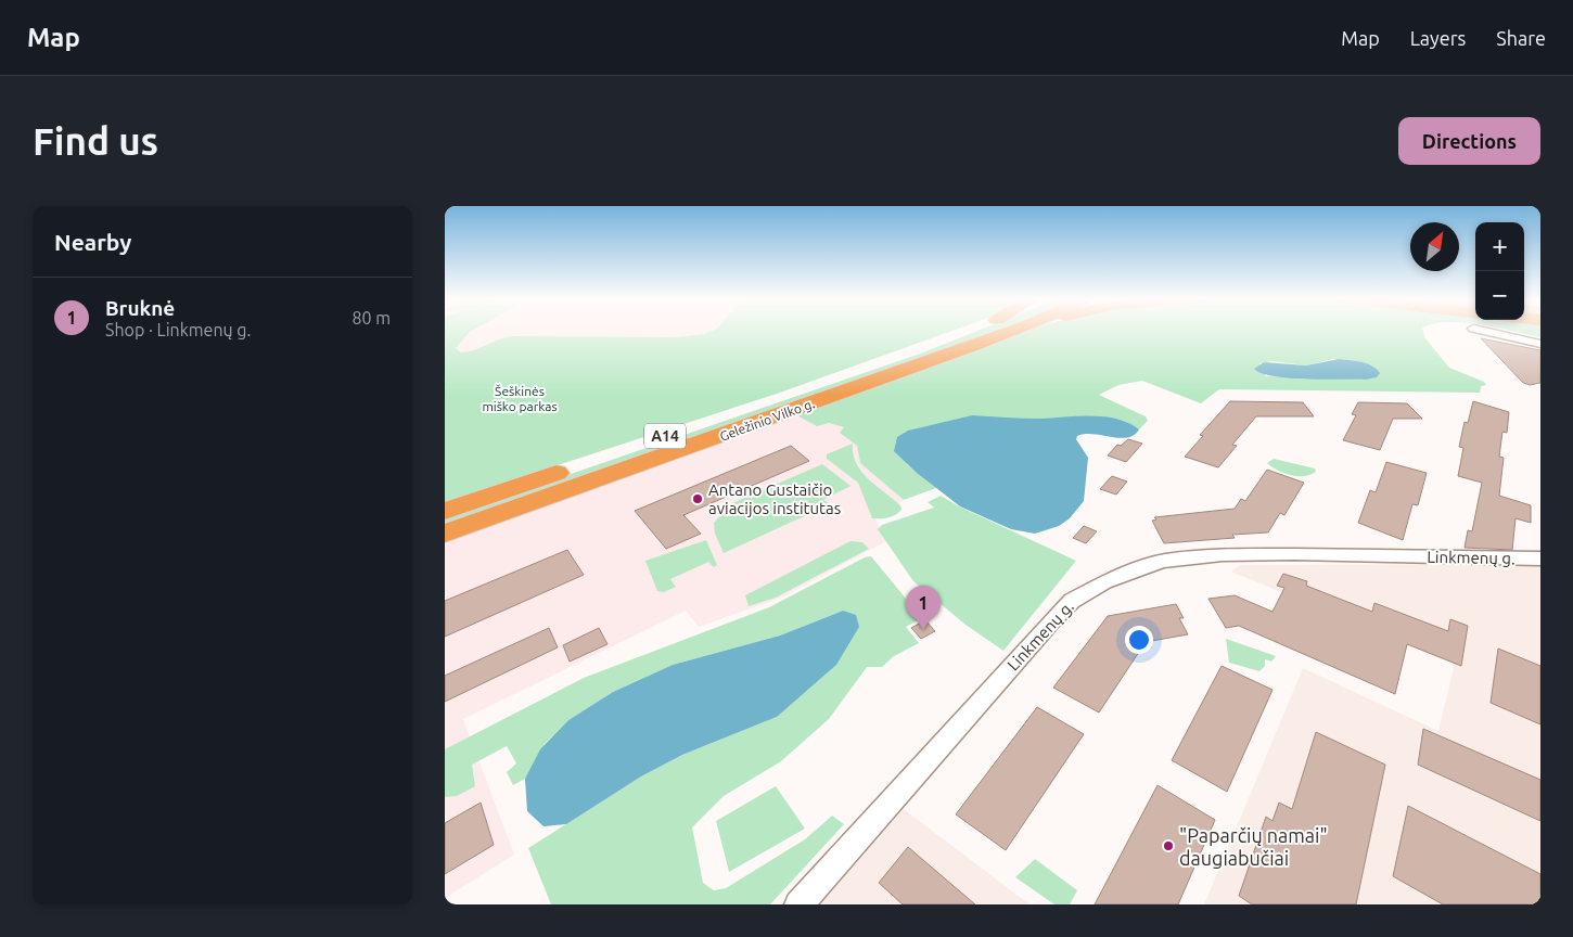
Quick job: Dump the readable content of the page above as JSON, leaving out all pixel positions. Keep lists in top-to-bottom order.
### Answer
{
  "streets": {
    "highway": ["Geležinio Vilko g.", "A14"],
    "street": ["Linkmenų g."]
  },
  "parks": ["Šeškinės miško parkas"],
  "places": ["Antano Gustaičio aviacijos institutas", "\"Paparčių namai\" daugiabučiai"],
  "north": "top right",
  "page": {
    "header": "Map",
    "nav": ["Map", "Layers", "Share"],
    "buttons": "Directions",
    "title": "Find us",
    "heading": "Nearby",
    "map_buttons": ["+", "−"],
    "list": [
      {
        "mark": "1",
        "name": "Bruknė",
        "note": "Shop · Linkmenų g.",
        "value": "80 m"
      }
    ],
    "pins": "1"
  }
}
